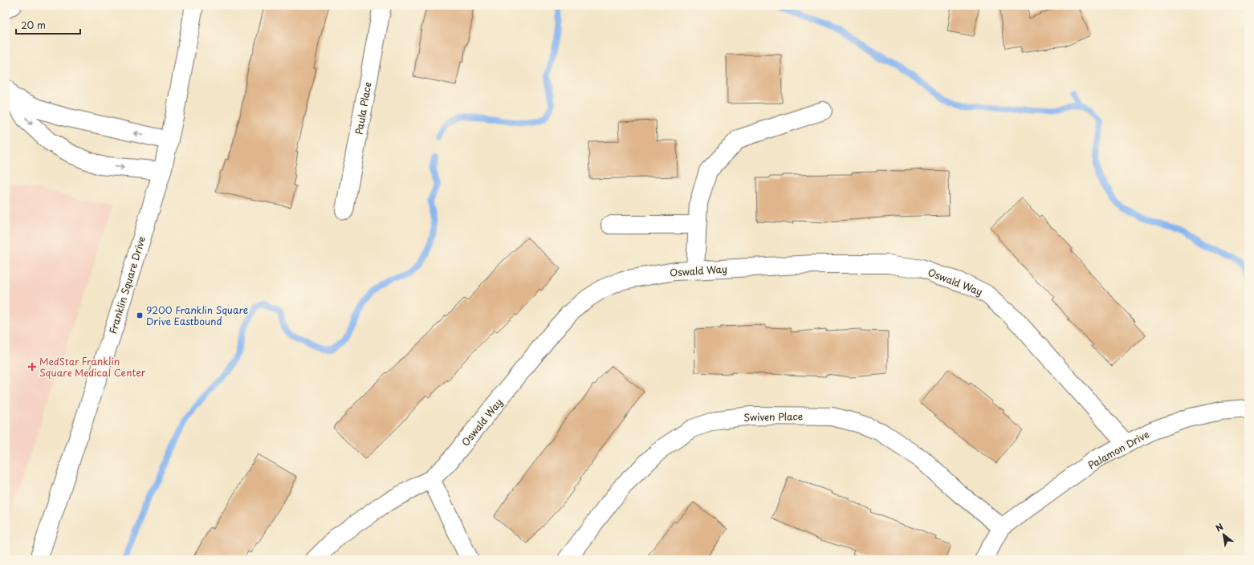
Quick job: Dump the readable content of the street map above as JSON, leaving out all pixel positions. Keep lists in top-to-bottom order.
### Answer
{
  "streets": {
    "street": [
      "Paula Place",
      "Oswald Way",
      "Franklin Square Drive",
      "Swiven Place",
      "Palamon Drive"
    ]
  },
  "crossings": [
    ["Oswald Way", "Palamon Drive"],
    ["Swiven Place", "Palamon Drive"]
  ],
  "places": {
    "transit": ["9200 Franklin Square Drive Eastbound"],
    "health": ["MedStar Franklin Square Medical Center"]
  },
  "scale_bar": "20 m",
  "north": "top left"
}
